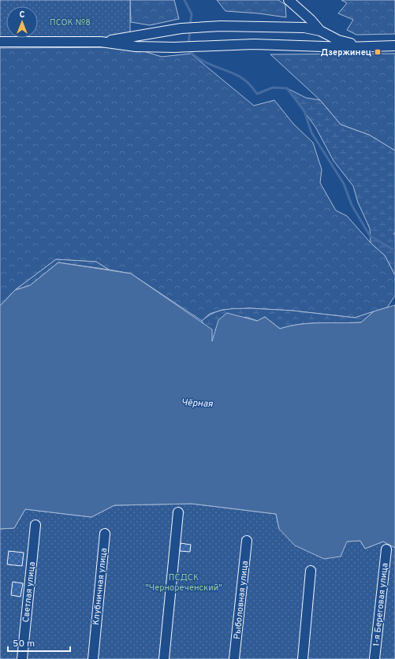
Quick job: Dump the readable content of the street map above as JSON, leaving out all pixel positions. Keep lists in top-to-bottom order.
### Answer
{
  "streets": {
    "street": [
      "Клубничная улица",
      "Светлая улица",
      "Рыболовная улица",
      "1-я Береговая улица"
    ]
  },
  "water": ["Чёрная"],
  "parks": ["ПСОК №8", "ПСДСК \"Чернореченский\""],
  "places": {
    "transit": ["Дзержинец"]
  },
  "scale_bar": "50 m",
  "north": "top"
}
